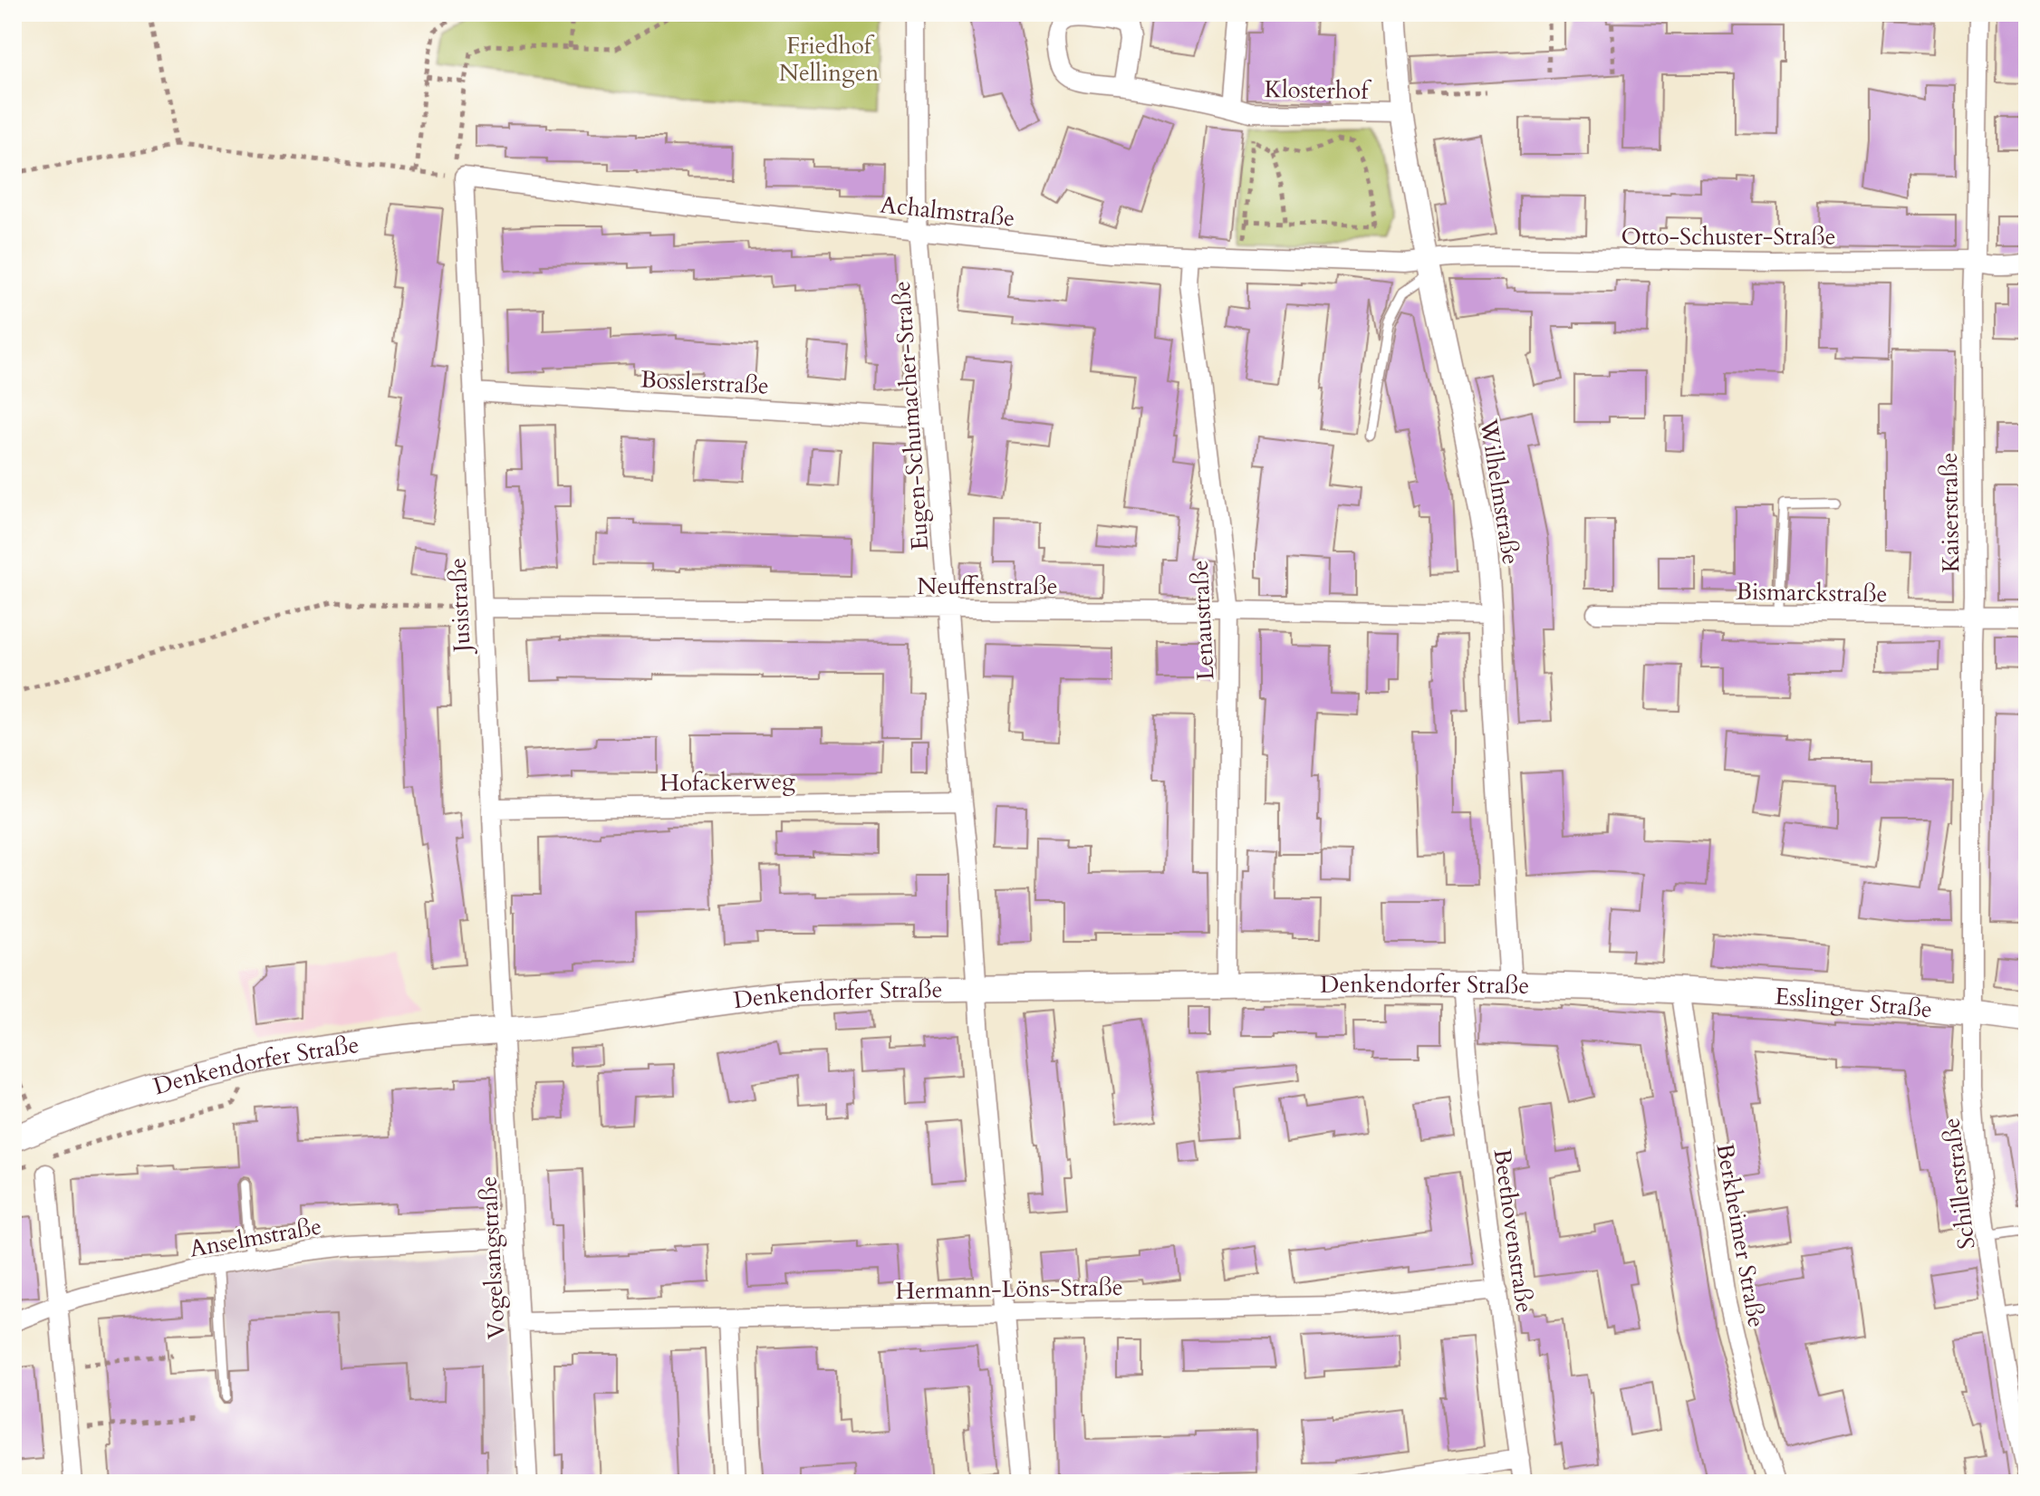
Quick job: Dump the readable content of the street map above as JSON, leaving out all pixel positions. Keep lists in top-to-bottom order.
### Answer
{
  "streets": {
    "main road": ["Denkendorfer Straße", "Esslinger Straße"],
    "street": [
      "Klosterhof",
      "Achalmstraße",
      "Otto-Schuster-Straße",
      "Bosslerstraße",
      "Eugen-Schumacher-Straße",
      "Wilhelmstraße",
      "Kaiserstraße",
      "Neuffenstraße",
      "Bismarckstraße",
      "Jusistraße",
      "Lenaustraße",
      "Hofackerweg",
      "Schillerstraße",
      "Beethovenstraße",
      "Berkheimer Straße",
      "Anselmstraße",
      "Vogelsangstraße",
      "Hermann-Löns-Straße"
    ]
  },
  "crossings": [
    ["Klosterhof", "Wilhelmstraße"],
    ["Achalmstraße", "Otto-Schuster-Straße"],
    ["Achalmstraße", "Eugen-Schumacher-Straße"],
    ["Achalmstraße", "Wilhelmstraße"],
    ["Achalmstraße", "Jusistraße"],
    ["Achalmstraße", "Lenaustraße"],
    ["Otto-Schuster-Straße", "Wilhelmstraße"],
    ["Otto-Schuster-Straße", "Kaiserstraße"],
    ["Bosslerstraße", "Eugen-Schumacher-Straße"],
    ["Bosslerstraße", "Jusistraße"],
    ["Eugen-Schumacher-Straße", "Neuffenstraße"],
    ["Eugen-Schumacher-Straße", "Hofackerweg"],
    ["Eugen-Schumacher-Straße", "Denkendorfer Straße"],
    ["Eugen-Schumacher-Straße", "Hermann-Löns-Straße"],
    ["Wilhelmstraße", "Neuffenstraße"],
    ["Wilhelmstraße", "Denkendorfer Straße"],
    ["Kaiserstraße", "Bismarckstraße"],
    ["Kaiserstraße", "Esslinger Straße"],
    ["Kaiserstraße", "Schillerstraße"],
    ["Neuffenstraße", "Jusistraße"],
    ["Neuffenstraße", "Lenaustraße"],
    ["Jusistraße", "Hofackerweg"],
    ["Jusistraße", "Denkendorfer Straße"],
    ["Jusistraße", "Vogelsangstraße"],
    ["Lenaustraße", "Denkendorfer Straße"],
    ["Denkendorfer Straße", "Esslinger Straße"],
    ["Denkendorfer Straße", "Beethovenstraße"],
    ["Denkendorfer Straße", "Berkheimer Straße"],
    ["Denkendorfer Straße", "Vogelsangstraße"],
    ["Esslinger Straße", "Schillerstraße"],
    ["Esslinger Straße", "Berkheimer Straße"],
    ["Beethovenstraße", "Hermann-Löns-Straße"],
    ["Anselmstraße", "Vogelsangstraße"],
    ["Vogelsangstraße", "Hermann-Löns-Straße"]
  ],
  "parks": ["Friedhof Nellingen"]
}
